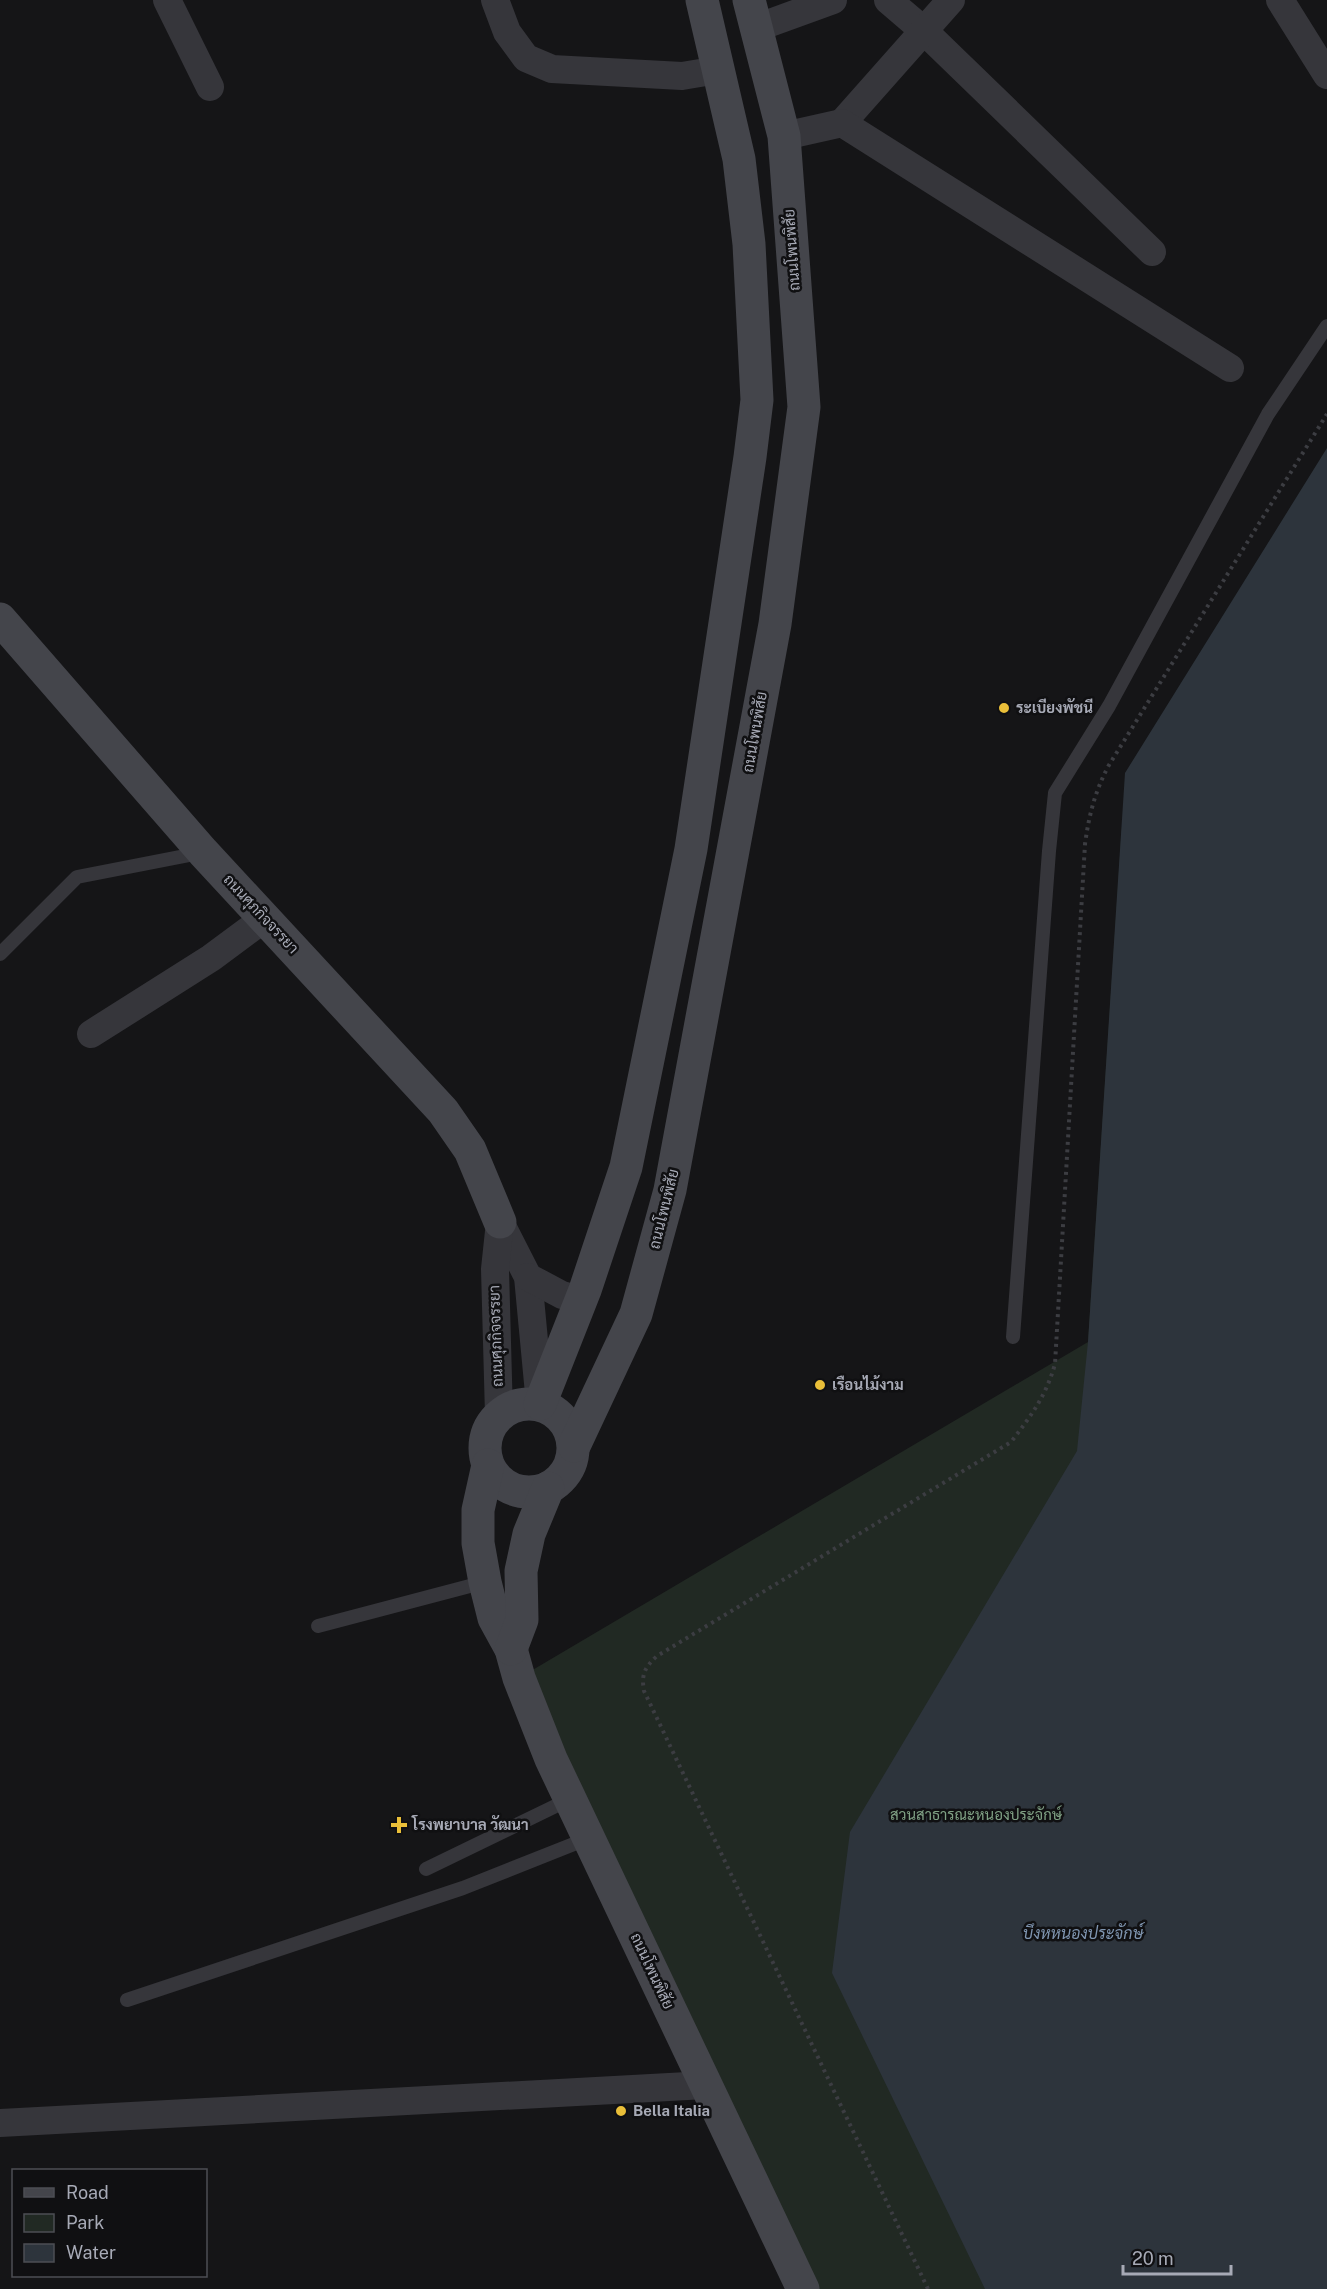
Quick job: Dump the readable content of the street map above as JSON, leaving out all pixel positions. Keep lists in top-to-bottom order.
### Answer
{
  "streets": {
    "street": ["ถนนโพนพิสัย", "ถนนศุภกิจจรรยา"]
  },
  "crossings": [
    ["ถนนโพนพิสัย", "ถนนศุภกิจจรรยา"]
  ],
  "water": ["บึงหหนองประจักษ์"],
  "parks": ["สวนสาธารณะหนองประจักษ์"],
  "places": {
    "other": ["ระเบียงพัชนี", "เรือนไม้งาม", "Bella Italia"],
    "health": ["โรงพยาบาล วัฒนา"]
  },
  "legend": ["Road", "Park", "Water"],
  "scale_bar": "20 m"
}
